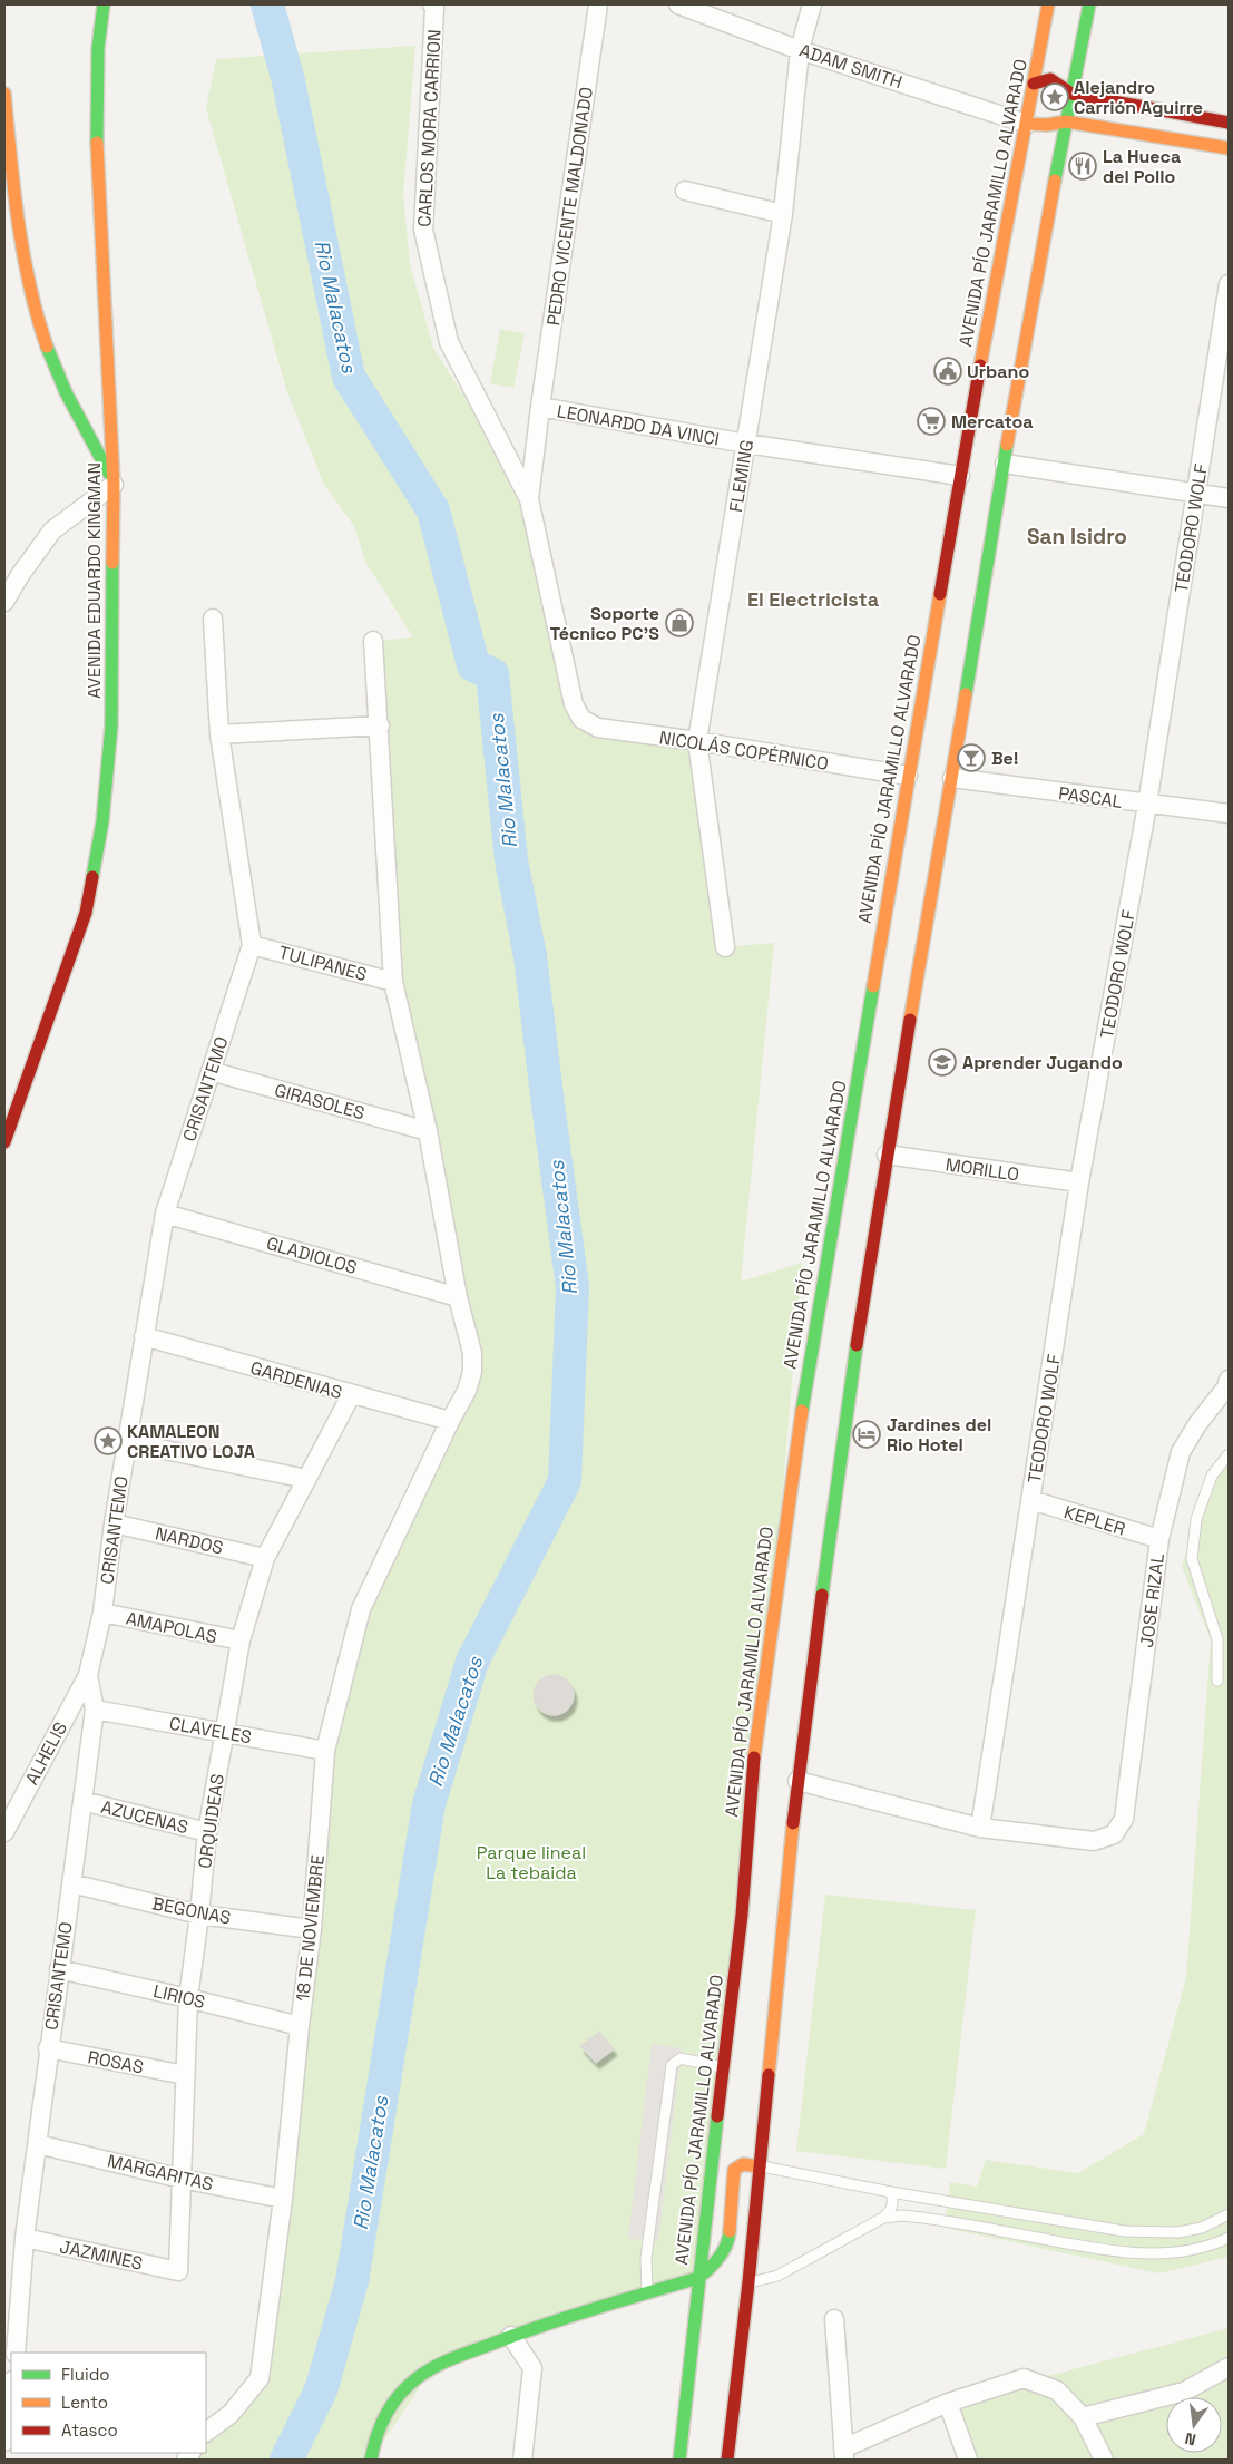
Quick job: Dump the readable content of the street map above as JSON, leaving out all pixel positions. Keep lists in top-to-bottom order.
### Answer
{
  "streets": {
    "main road": ["AVENIDA PÍO JARAMILLO ALVARADO", "AVENIDA EDUARDO KINGMAN"],
    "street": [
      "ADAM SMITH",
      "CARLOS MORA CARRION",
      "PEDRO VICENTE MALDONADO",
      "LEONARDO DA VINCI",
      "FLEMING",
      "TEODORO WOLF",
      "NICOLÁS COPÉRNICO",
      "PASCAL",
      "TULIPANES",
      "CRISANTEMO",
      "GIRASOLES",
      "MORILLO",
      "GLADIOLOS",
      "GARDENIAS",
      "KEPLER",
      "NARDOS",
      "JOSE RIZAL",
      "AMAPOLAS",
      "CLAVELES",
      "ALHELIS",
      "AZUCENAS",
      "ORQUIDEAS",
      "BEGONAS",
      "18 DE NOVIEMBRE",
      "LIRIOS",
      "ROSAS",
      "MARGARITAS",
      "JAZMINES"
    ]
  },
  "crossings": [
    ["ADAM SMITH", "AVENIDA PÍO JARAMILLO ALVARADO"],
    ["ADAM SMITH", "FLEMING"],
    ["CARLOS MORA CARRION", "LEONARDO DA VINCI"],
    ["CARLOS MORA CARRION", "NICOLÁS COPÉRNICO"],
    ["AVENIDA PÍO JARAMILLO ALVARADO", "LEONARDO DA VINCI"],
    ["AVENIDA PÍO JARAMILLO ALVARADO", "NICOLÁS COPÉRNICO"],
    ["PEDRO VICENTE MALDONADO", "LEONARDO DA VINCI"],
    ["LEONARDO DA VINCI", "FLEMING"],
    ["LEONARDO DA VINCI", "NICOLÁS COPÉRNICO"],
    ["FLEMING", "NICOLÁS COPÉRNICO"],
    ["TEODORO WOLF", "PASCAL"],
    ["TEODORO WOLF", "MORILLO"],
    ["TEODORO WOLF", "KEPLER"],
    ["TEODORO WOLF", "JOSE RIZAL"],
    ["TULIPANES", "CRISANTEMO"],
    ["TULIPANES", "18 DE NOVIEMBRE"],
    ["CRISANTEMO", "GIRASOLES"],
    ["CRISANTEMO", "GLADIOLOS"],
    ["CRISANTEMO", "GARDENIAS"],
    ["CRISANTEMO", "NARDOS"],
    ["CRISANTEMO", "AMAPOLAS"],
    ["CRISANTEMO", "CLAVELES"],
    ["CRISANTEMO", "ALHELIS"],
    ["CRISANTEMO", "AZUCENAS"],
    ["CRISANTEMO", "BEGONAS"],
    ["CRISANTEMO", "LIRIOS"],
    ["CRISANTEMO", "ROSAS"],
    ["CRISANTEMO", "MARGARITAS"],
    ["CRISANTEMO", "JAZMINES"],
    ["GIRASOLES", "18 DE NOVIEMBRE"],
    ["GLADIOLOS", "18 DE NOVIEMBRE"],
    ["GARDENIAS", "ORQUIDEAS"],
    ["GARDENIAS", "18 DE NOVIEMBRE"],
    ["KEPLER", "JOSE RIZAL"],
    ["NARDOS", "ORQUIDEAS"],
    ["AMAPOLAS", "ORQUIDEAS"],
    ["CLAVELES", "ORQUIDEAS"],
    ["CLAVELES", "18 DE NOVIEMBRE"],
    ["AZUCENAS", "ORQUIDEAS"],
    ["ORQUIDEAS", "BEGONAS"],
    ["ORQUIDEAS", "LIRIOS"],
    ["ORQUIDEAS", "ROSAS"],
    ["ORQUIDEAS", "MARGARITAS"],
    ["ORQUIDEAS", "JAZMINES"],
    ["BEGONAS", "18 DE NOVIEMBRE"],
    ["18 DE NOVIEMBRE", "LIRIOS"],
    ["18 DE NOVIEMBRE", "MARGARITAS"]
  ],
  "districts": ["San Isidro", "El Electricista"],
  "water": ["Rio Malacatos"],
  "parks": ["Parque lineal La tebaida"],
  "places": {
    "place": ["Alejandro Carrión Aguirre", "KAMALEON CREATIVO LOJA"],
    "restaurant": ["La Hueca del Pollo"],
    "public building": ["Urbano"],
    "supermarket": ["Mercatoa"],
    "shop": ["Soporte Técnico PC'S"],
    "bar": ["Be!"],
    "school or university": ["Aprender Jugando"],
    "hotel": ["Jardines del Rio Hotel"]
  },
  "legend": ["Fluido", "Lento", "Atasco"],
  "north": "bottom"
}
